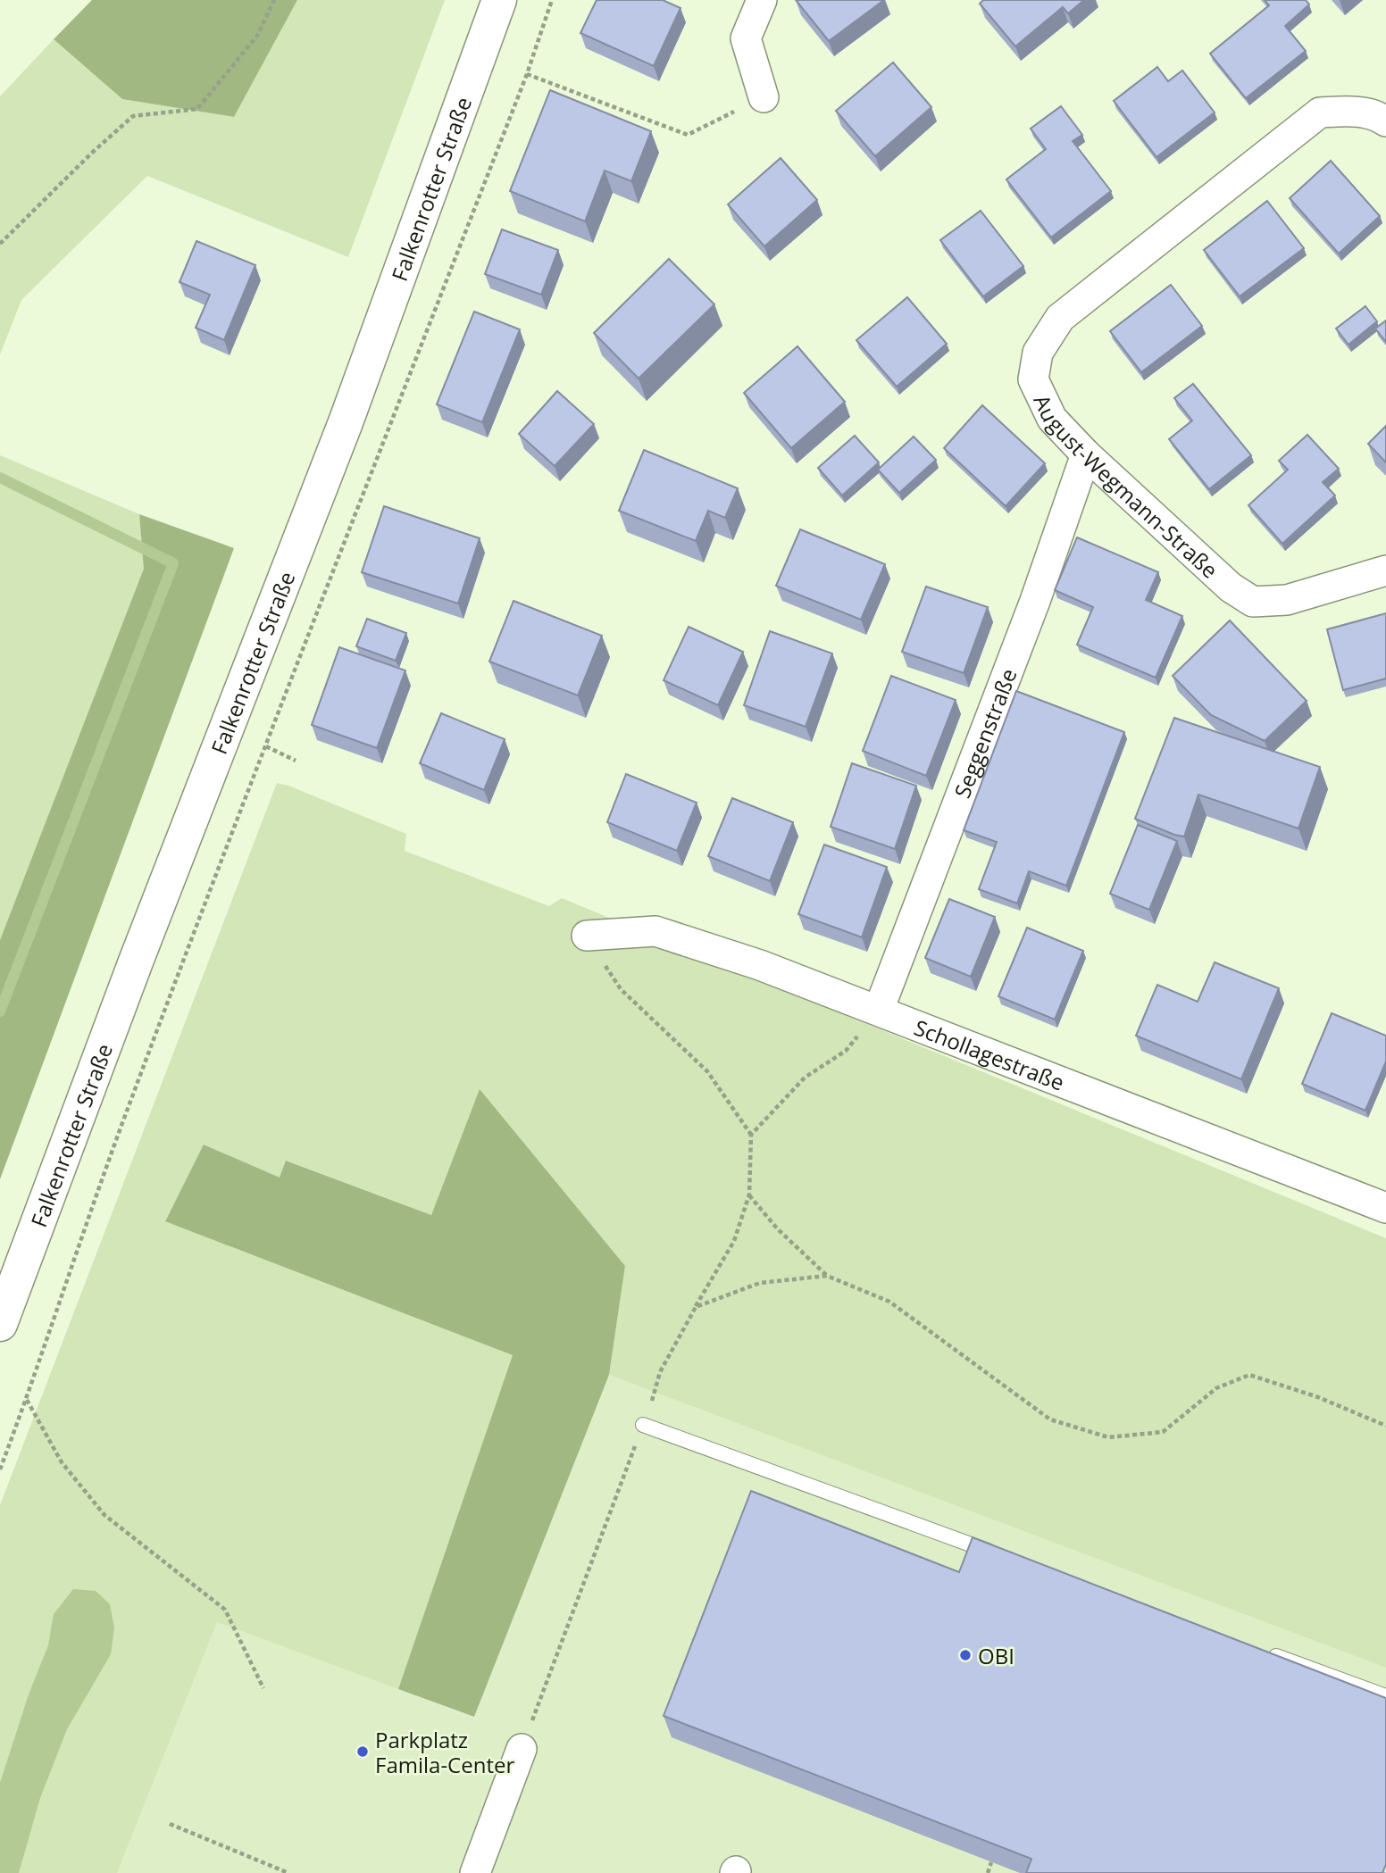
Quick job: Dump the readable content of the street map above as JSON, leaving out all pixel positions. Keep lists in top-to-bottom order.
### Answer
{
  "streets": {
    "main road": ["Falkenrotter Straße"],
    "street": ["August-Wegmann-Straße", "Seggenstraße", "Schollagestraße"]
  },
  "crossings": [
    ["August-Wegmann-Straße", "Seggenstraße"],
    ["Seggenstraße", "Schollagestraße"]
  ],
  "places": ["OBI", "Parkplatz Famila-Center"]
}
